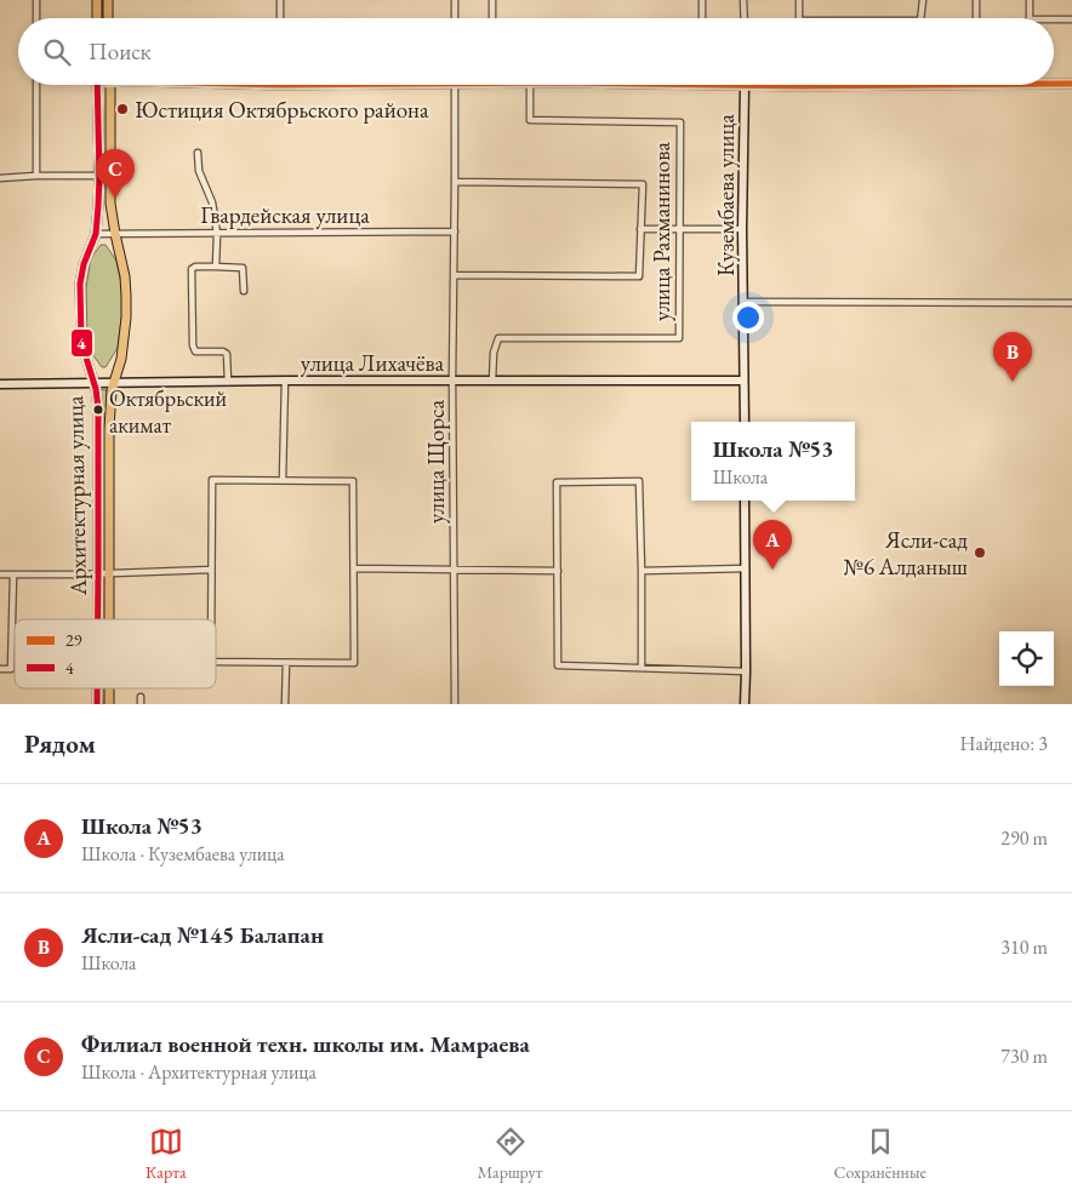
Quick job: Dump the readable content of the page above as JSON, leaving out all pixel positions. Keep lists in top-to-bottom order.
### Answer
{
  "streets": {
    "main road": ["Архитектурная улица"],
    "street": [
      "Кузембаева улица",
      "Гвардейская улица",
      "улица Рахманинова",
      "улица Лихачёва",
      "улица Щорса"
    ]
  },
  "crossings": [
    ["Кузембаева улица", "улица Лихачёва"],
    ["Гвардейская улица", "улица Щорса"],
    ["Гвардейская улица", "Архитектурная улица"],
    ["улица Рахманинова", "улица Лихачёва"],
    ["улица Лихачёва", "улица Щорса"],
    ["улица Лихачёва", "Архитектурная улица"]
  ],
  "places": ["Юстиция Октябрьского района", "Октябрьский акимат", "Ясли-сад №6 Алданыш"],
  "lines": ["transit line 29", "transit line 4"],
  "legend": ["29", "4"],
  "page": {
    "search": "Поиск",
    "pins": ["C", "B", "A"],
    "popup": ["Школа №53", "Школа"],
    "heading": ["Рядом", "Найдено: 3"],
    "list": [
      {
        "mark": "A",
        "name": "Школа №53",
        "note": "Школа · Кузембаева улица",
        "value": "290 m"
      },
      {
        "mark": "B",
        "name": "Ясли-сад №145 Балапан",
        "note": "Школа",
        "value": "310 m"
      },
      {
        "mark": "C",
        "name": "Филиал военной техн. школы им. Мамраева",
        "note": "Школа · Архитектурная улица",
        "value": "730 m"
      }
    ],
    "nav": ["Карта", "Маршрут", "Сохранённые"]
  }
}
